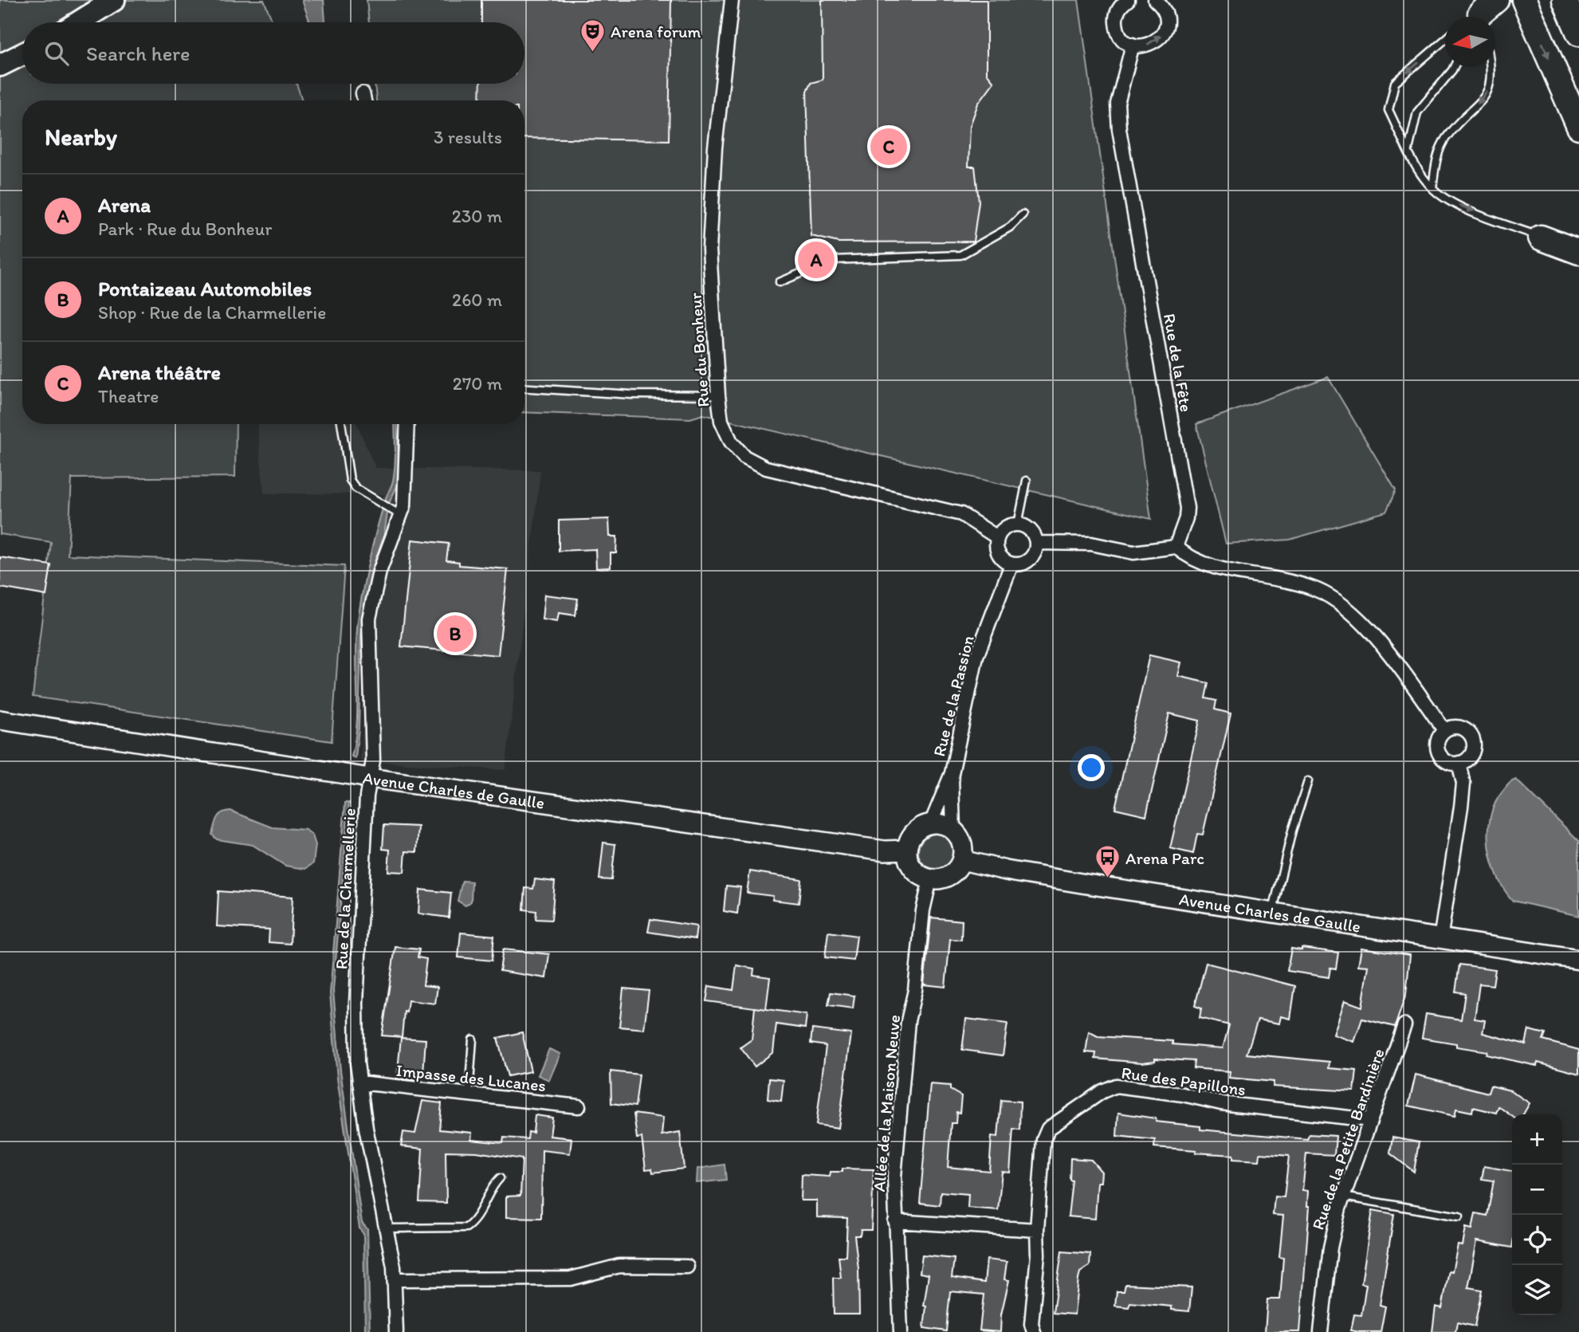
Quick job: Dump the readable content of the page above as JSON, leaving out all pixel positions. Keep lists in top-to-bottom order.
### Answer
{
  "streets": {
    "main road": ["Avenue Charles de Gaulle"],
    "street": [
      "Rue du Bonheur",
      "Rue de la Fête",
      "Rue de la Passion",
      "Rue de la Charmellerie",
      "Impasse des Lucanes",
      "Rue des Papillons",
      "Allée de la Maison Neuve",
      "Rue de la Petite Bardinière"
    ]
  },
  "crossings": [
    ["Rue du Bonheur", "Rue de la Passion"],
    ["Avenue Charles de Gaulle", "Rue de la Charmellerie"],
    ["Avenue Charles de Gaulle", "Allée de la Maison Neuve"],
    ["Rue de la Charmellerie", "Impasse des Lucanes"],
    ["Rue des Papillons", "Rue de la Petite Bardinière"]
  ],
  "places": {
    "theatre": ["Arena forum"],
    "bus stop": ["Arena Parc"]
  },
  "north": "left",
  "page": {
    "search": "Search here",
    "heading": ["Nearby", "3 results"],
    "pins": ["C", "A", "B"],
    "list": [
      {
        "mark": "A",
        "name": "Arena",
        "note": "Park · Rue du Bonheur",
        "value": "230 m"
      },
      {
        "mark": "B",
        "name": "Pontaizeau Automobiles",
        "note": "Shop · Rue de la Charmellerie",
        "value": "260 m"
      },
      {
        "mark": "C",
        "name": "Arena théâtre",
        "note": "Theatre",
        "value": "270 m"
      }
    ],
    "map_buttons": ["+", "−"]
  }
}
